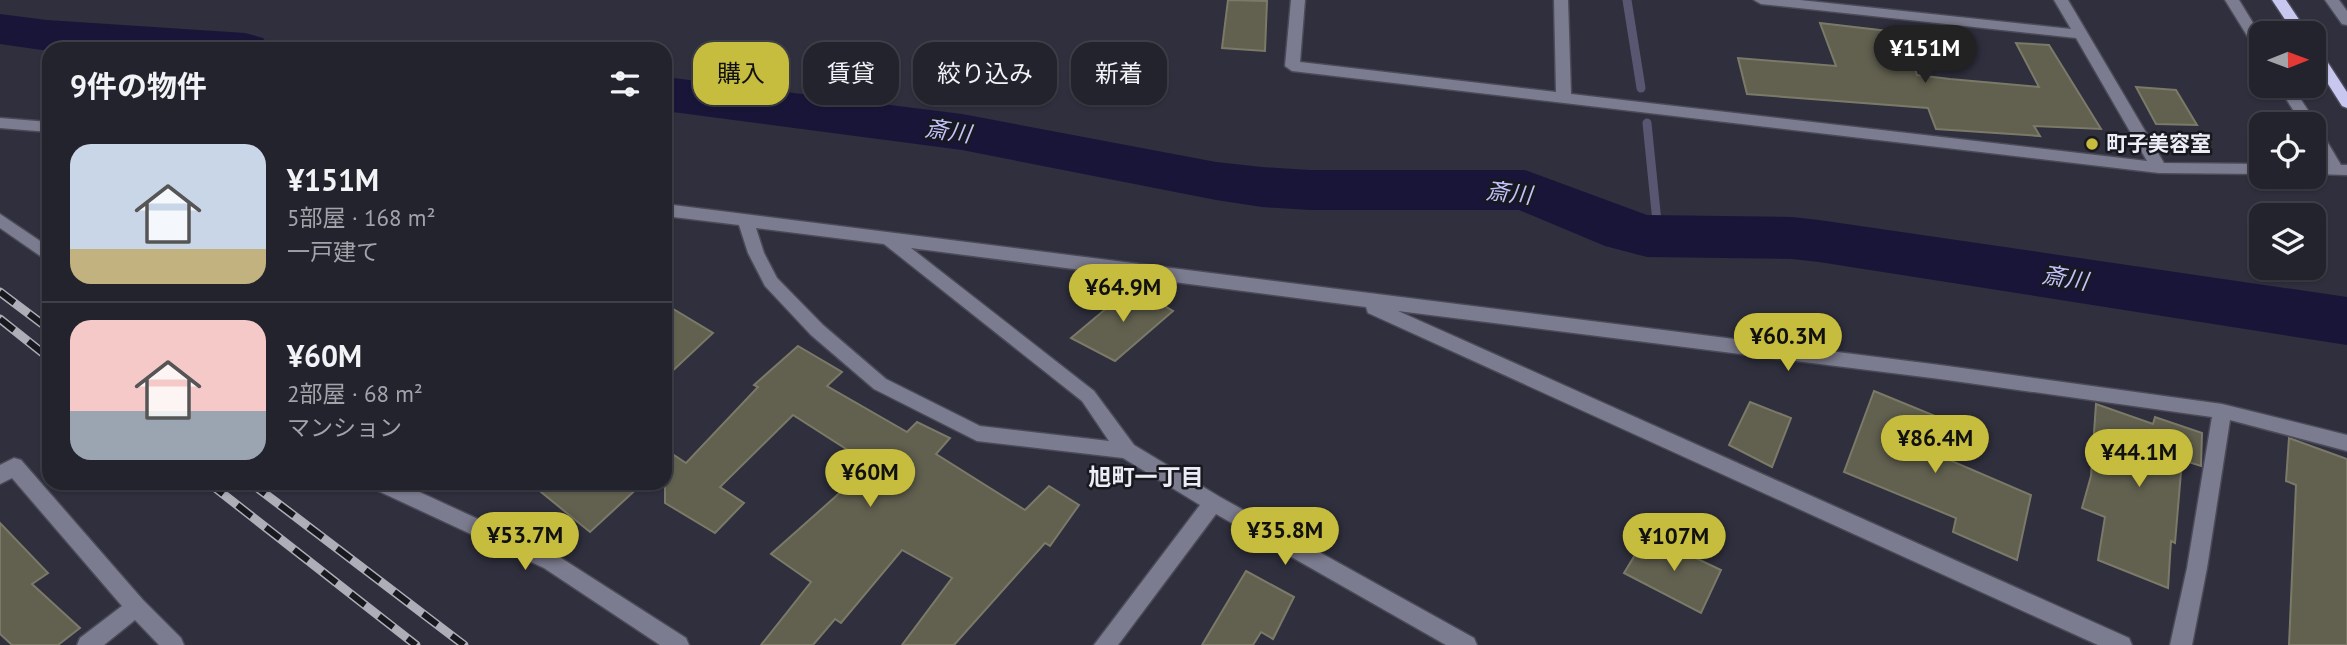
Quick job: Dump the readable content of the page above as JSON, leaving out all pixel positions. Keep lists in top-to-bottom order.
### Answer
{
  "districts": ["旭町一丁目"],
  "water": ["斎川"],
  "places": ["町子美容室"],
  "north": "right",
  "page": {
    "price": [
      "¥151M",
      "¥64.9M",
      "¥60.3M",
      "¥86.4M",
      "¥44.1M",
      "¥60M",
      "¥35.8M",
      "¥53.7M",
      "¥107M"
    ],
    "chip": [
      "購入",
      "賃貸",
      "絞り込み",
      "新着"
    ],
    "heading": "9件の物件",
    "list": [
      {
        "name": "¥151M",
        "note": "5部屋 · 168 m² · 一戸建て"
      },
      {
        "name": "¥60M",
        "note": "2部屋 · 68 m² · マンション"
      }
    ]
  }
}
